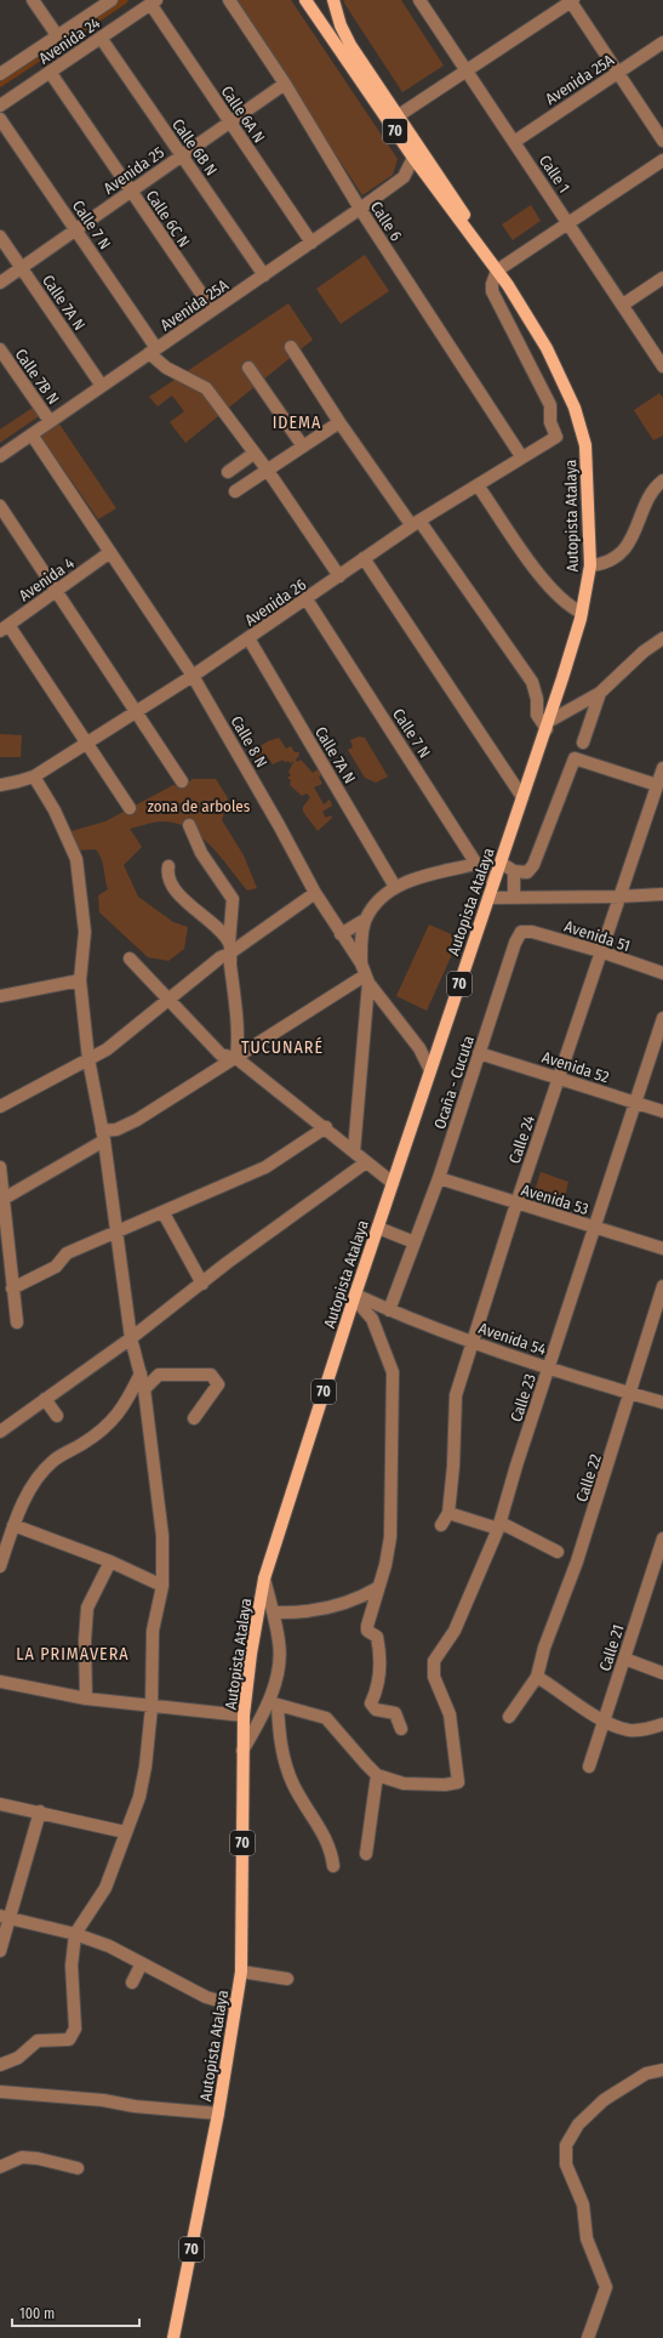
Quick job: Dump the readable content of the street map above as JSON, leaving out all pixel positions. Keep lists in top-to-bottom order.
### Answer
{
  "streets": {
    "main road": ["70", "Autopista Atalaya"],
    "street": [
      "Avenida 24",
      "Avenida 25A",
      "Calle 6A N",
      "Calle 6B N",
      "Avenida 25",
      "Calle 1",
      "Calle 6C N",
      "Calle 6",
      "Calle 7 N",
      "Calle 7A N",
      "Calle 7B N",
      "Avenida 4",
      "Avenida 26",
      "Calle 8 N",
      "Avenida 51",
      "Avenida 52",
      "Ocaña - Cucuta",
      "Calle 24",
      "Avenida 53",
      "Avenida 54",
      "Calle 23",
      "Calle 22",
      "Calle 21"
    ]
  },
  "crossings": [
    ["Avenida 24", "Calle 6A N"],
    ["Avenida 24", "Calle 6B N"],
    ["Avenida 24", "Calle 6C N"],
    ["Avenida 25A", "Calle 6A N"],
    ["Avenida 25A", "Calle 6B N"],
    ["Avenida 25A", "Calle 1"],
    ["Avenida 25A", "Calle 6C N"],
    ["Avenida 25A", "Calle 6"],
    ["Avenida 25A", "Calle 7 N"],
    ["Avenida 25A", "Calle 7A N"],
    ["Avenida 25A", "Calle 7B N"],
    ["Avenida 25A", "Autopista Atalaya"],
    ["Avenida 25A", "Calle 8 N"],
    ["Calle 6A N", "Avenida 25"],
    ["Calle 6B N", "Avenida 25"],
    ["Avenida 25", "Calle 6C N"],
    ["Avenida 25", "Calle 6"],
    ["Avenida 25", "Calle 7 N"],
    ["Avenida 25", "Calle 7A N"],
    ["Calle 6", "Avenida 26"],
    ["Calle 7 N", "Autopista Atalaya"],
    ["Calle 7 N", "Avenida 26"],
    ["Calle 7A N", "Avenida 26"],
    ["Autopista Atalaya", "Avenida 26"],
    ["Autopista Atalaya", "Calle 8 N"],
    ["Autopista Atalaya", "Avenida 54"],
    ["Avenida 4", "Calle 8 N"],
    ["Avenida 26", "Calle 8 N"],
    ["Avenida 51", "Ocaña - Cucuta"],
    ["Avenida 51", "Calle 24"],
    ["Avenida 52", "Ocaña - Cucuta"],
    ["Avenida 52", "Calle 24"],
    ["Avenida 52", "Calle 23"],
    ["Ocaña - Cucuta", "Avenida 53"],
    ["Ocaña - Cucuta", "Avenida 54"],
    ["Calle 24", "Avenida 53"],
    ["Calle 24", "Avenida 54"],
    ["Avenida 53", "Calle 23"],
    ["Avenida 54", "Calle 23"],
    ["Avenida 54", "Calle 22"]
  ],
  "districts": ["IDEMA", "TUCUNARÉ", "LA PRIMAVERA"],
  "parks": ["zona de arboles"],
  "scale_bar": "100 m"
}
